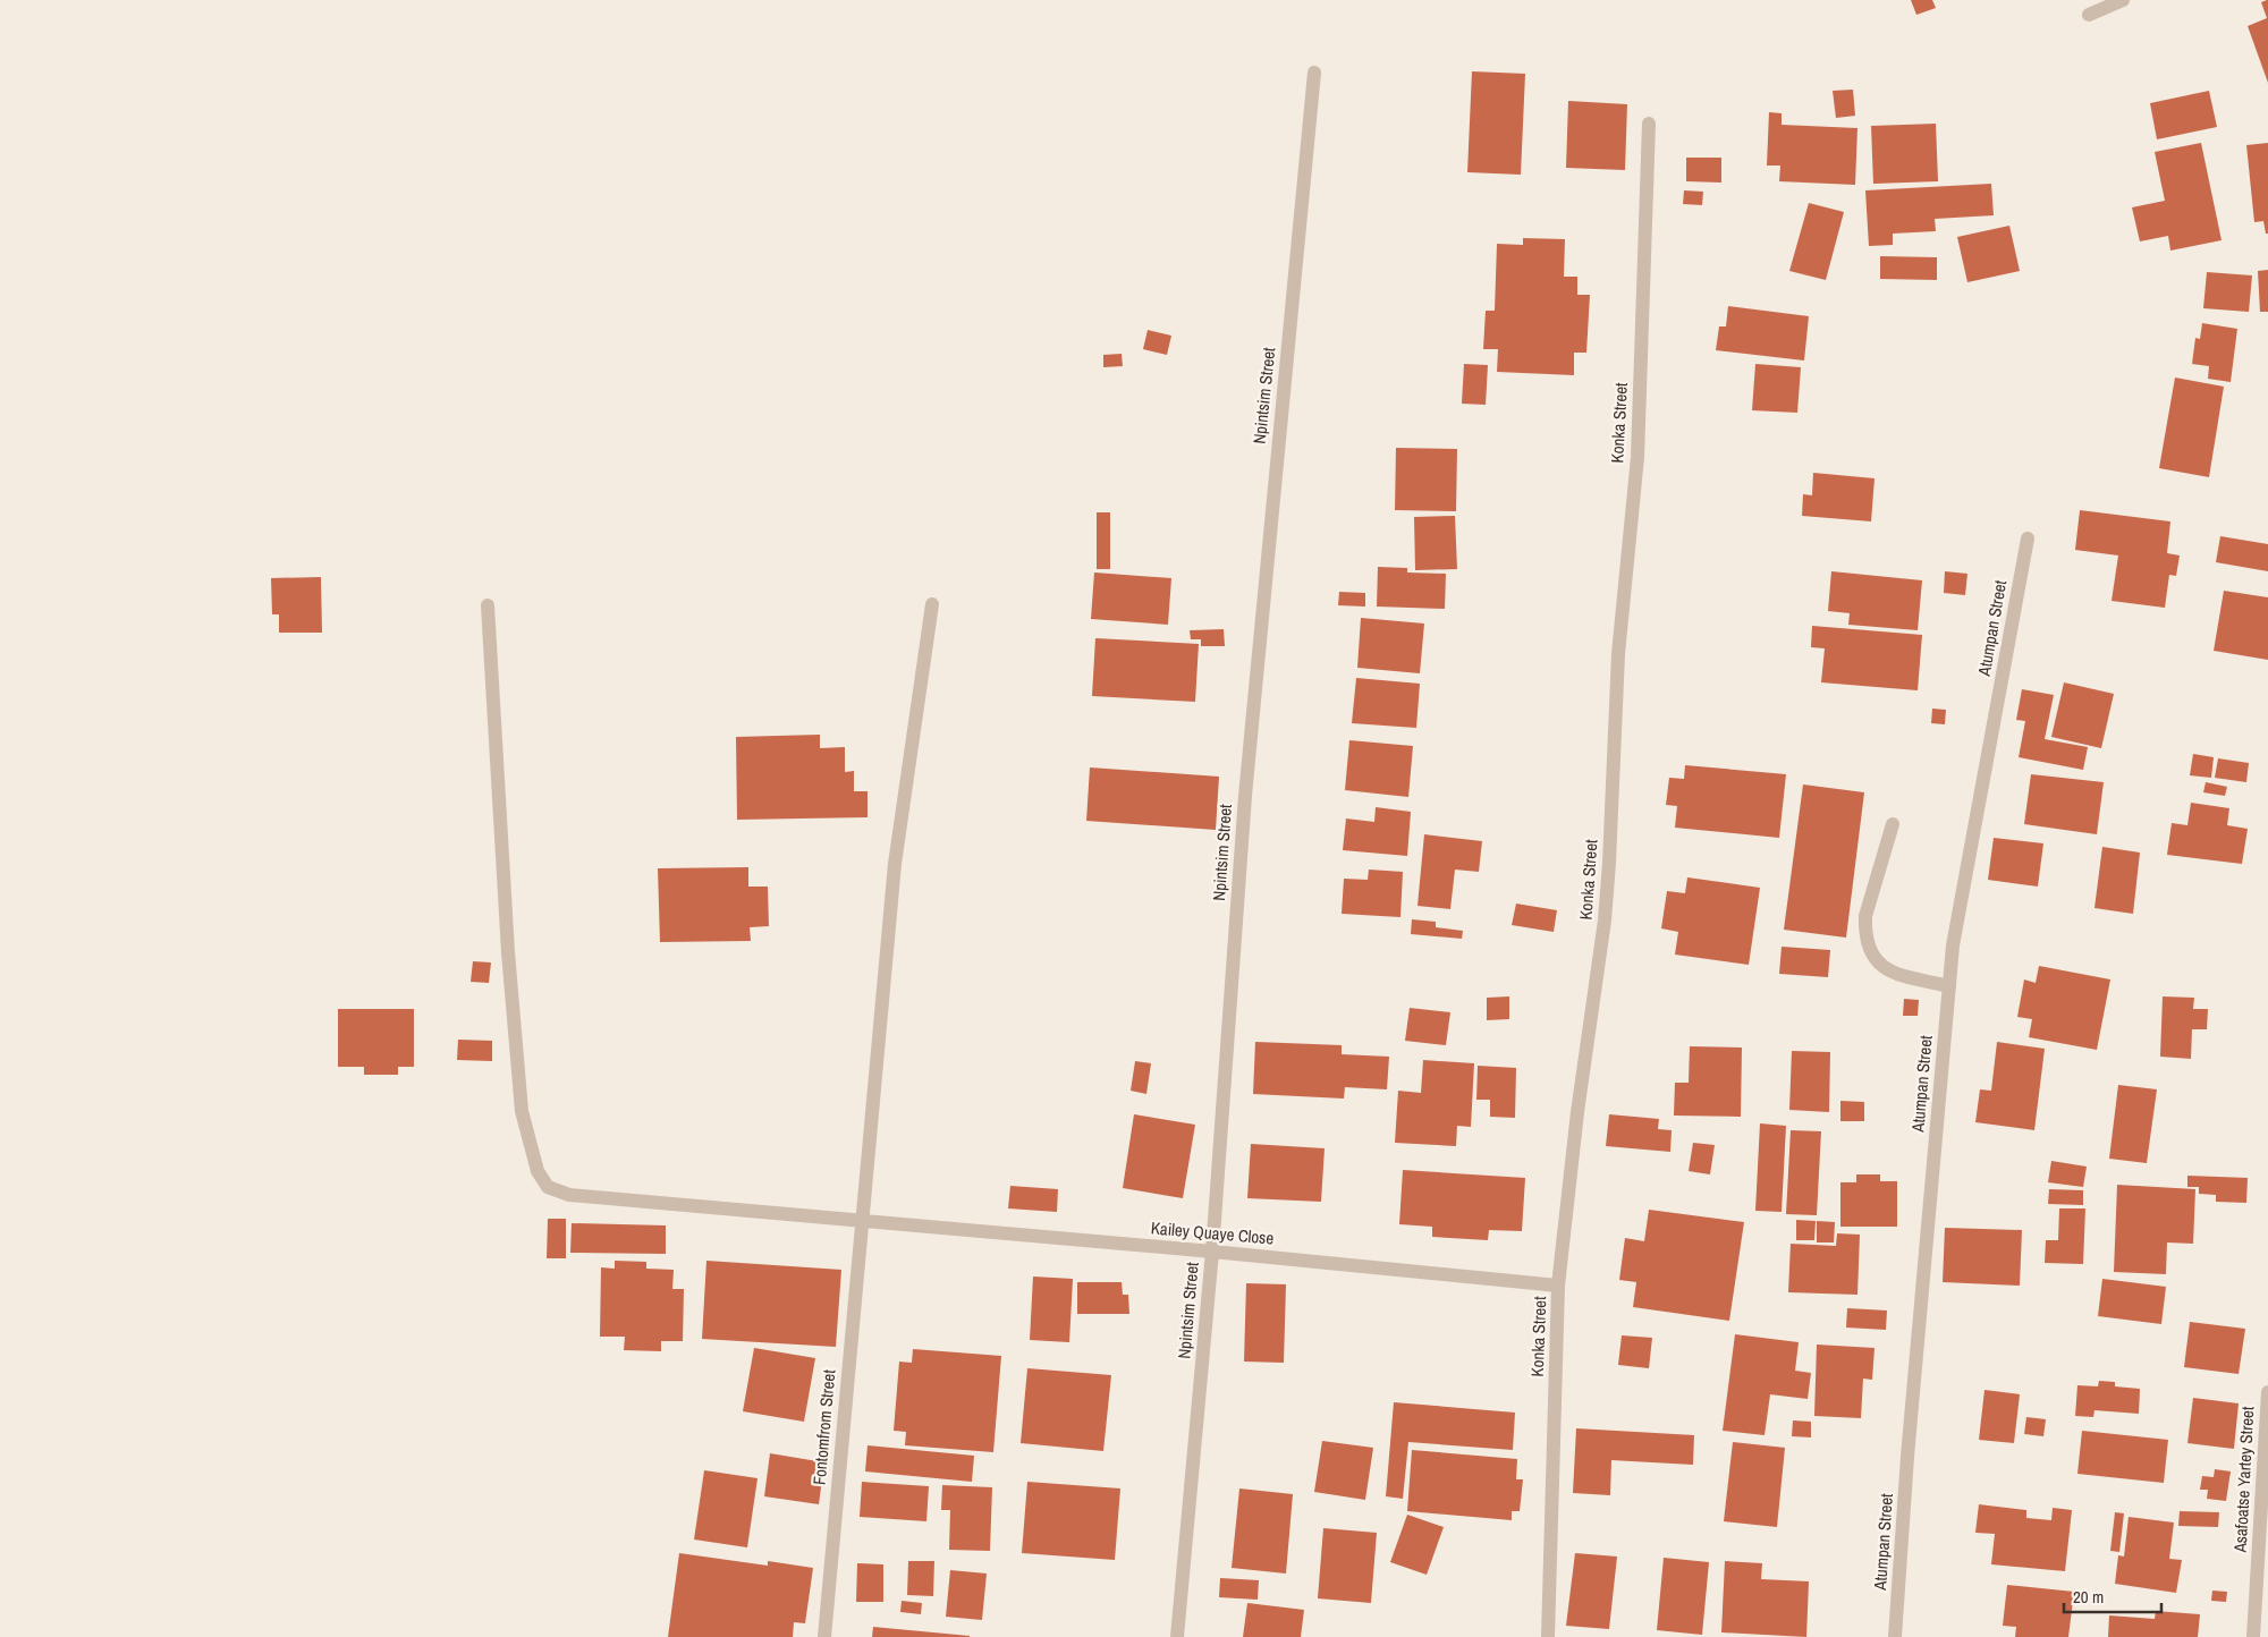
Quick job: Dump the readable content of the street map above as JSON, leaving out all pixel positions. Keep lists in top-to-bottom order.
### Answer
{
  "streets": {
    "street": [
      "Npintsim Street",
      "Konka Street",
      "Atumpan Street",
      "Kailey Quaye Close",
      "Fontomfrom Street",
      "Asafoatse Yartey Street"
    ]
  },
  "crossings": [
    ["Npintsim Street", "Kailey Quaye Close"],
    ["Konka Street", "Kailey Quaye Close"],
    ["Kailey Quaye Close", "Fontomfrom Street"]
  ],
  "scale_bar": "20 m"
}
